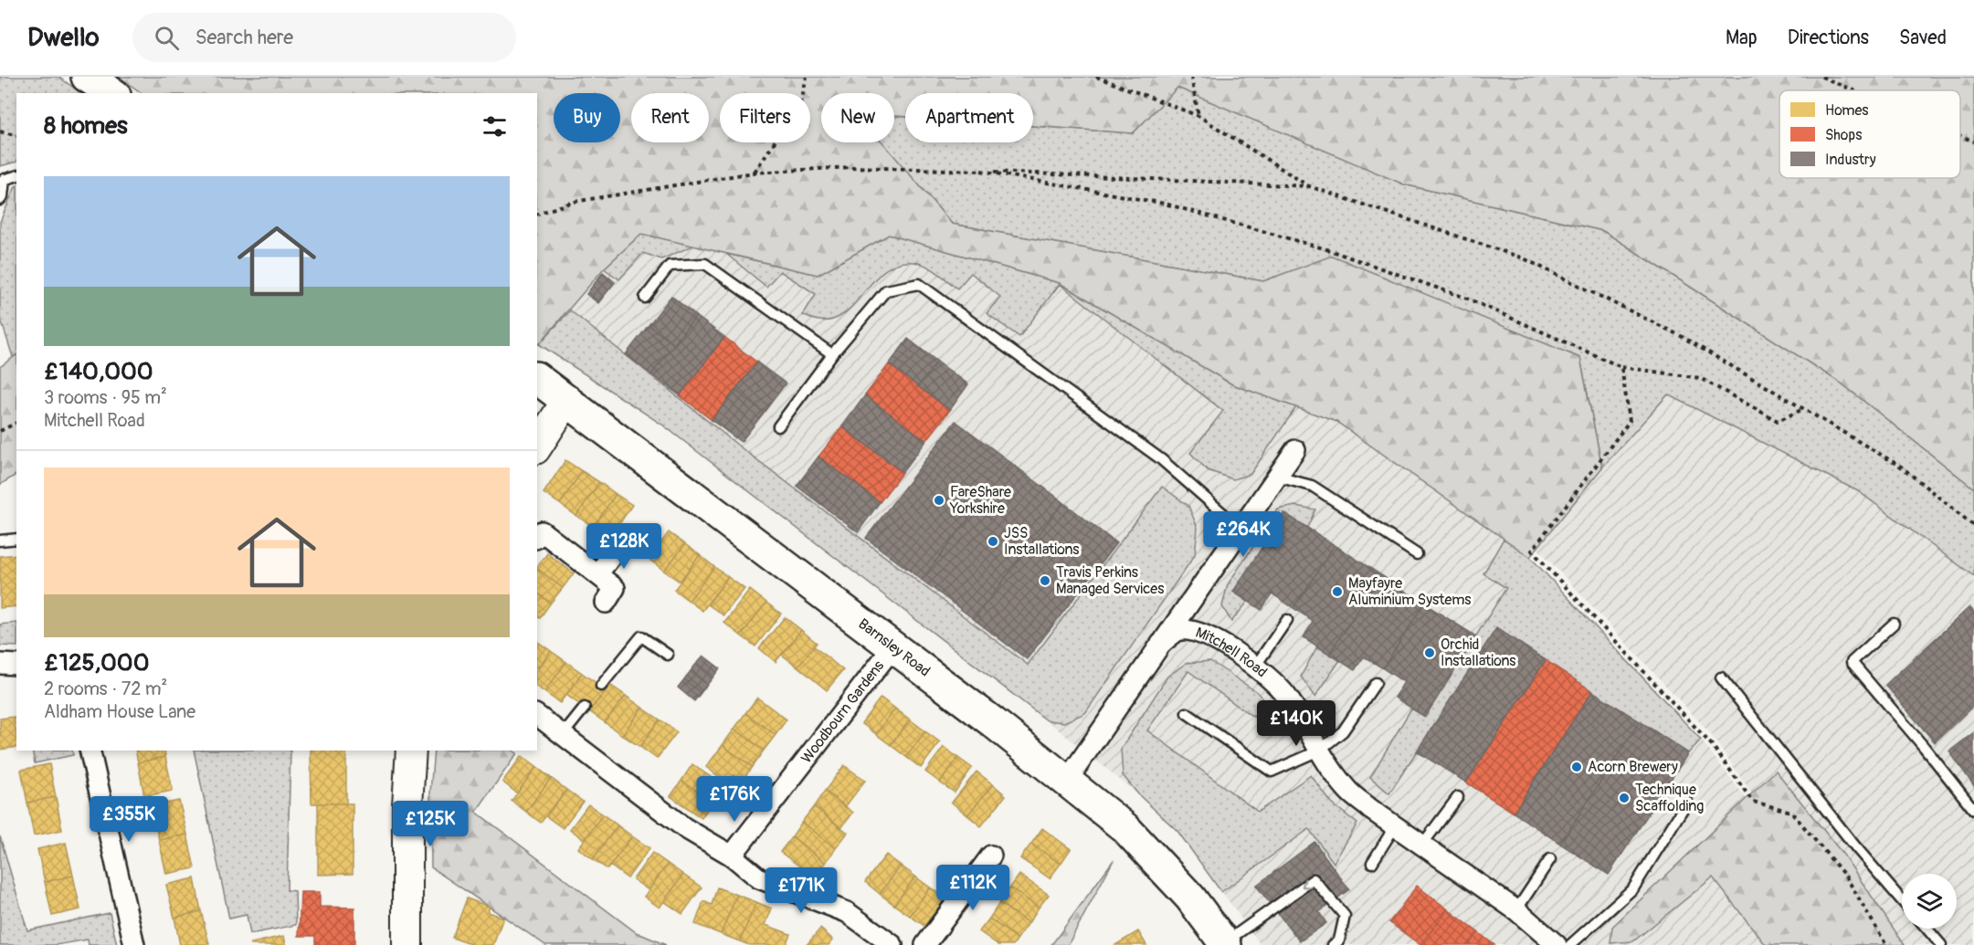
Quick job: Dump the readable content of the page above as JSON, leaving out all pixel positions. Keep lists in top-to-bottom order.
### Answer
{
  "streets": {
    "main road": ["Barnsley Road"],
    "street": ["Mitchell Road", "Woodbourn Gardens"]
  },
  "crossings": [
    ["Barnsley Road", "Mitchell Road"],
    ["Barnsley Road", "Woodbourn Gardens"]
  ],
  "places": [
    "FareShare Yorkshire",
    "JSS Installations",
    "Travis Perkins Managed Services",
    "Mayfayre Aluminium Systems",
    "Orchid Installations",
    "Acorn Brewery",
    "Technique Scaffolding"
  ],
  "legend": ["Homes", "Shops", "Industry"],
  "page": {
    "header": "Dwello",
    "search": "Search here",
    "nav": ["Map", "Directions", "Saved"],
    "chip": [
      "Buy",
      "Rent",
      "Filters",
      "New",
      "Apartment"
    ],
    "heading": "8 homes",
    "list": [
      {
        "name": "£140,000",
        "note": "3 rooms · 95 m² · Mitchell Road"
      },
      {
        "name": "£125,000",
        "note": "2 rooms · 72 m² · Aldham House Lane"
      }
    ],
    "price": [
      "£264K",
      "£128K",
      "£140K",
      "£176K",
      "£355K",
      "£125K",
      "£112K",
      "£171K"
    ]
  }
}
